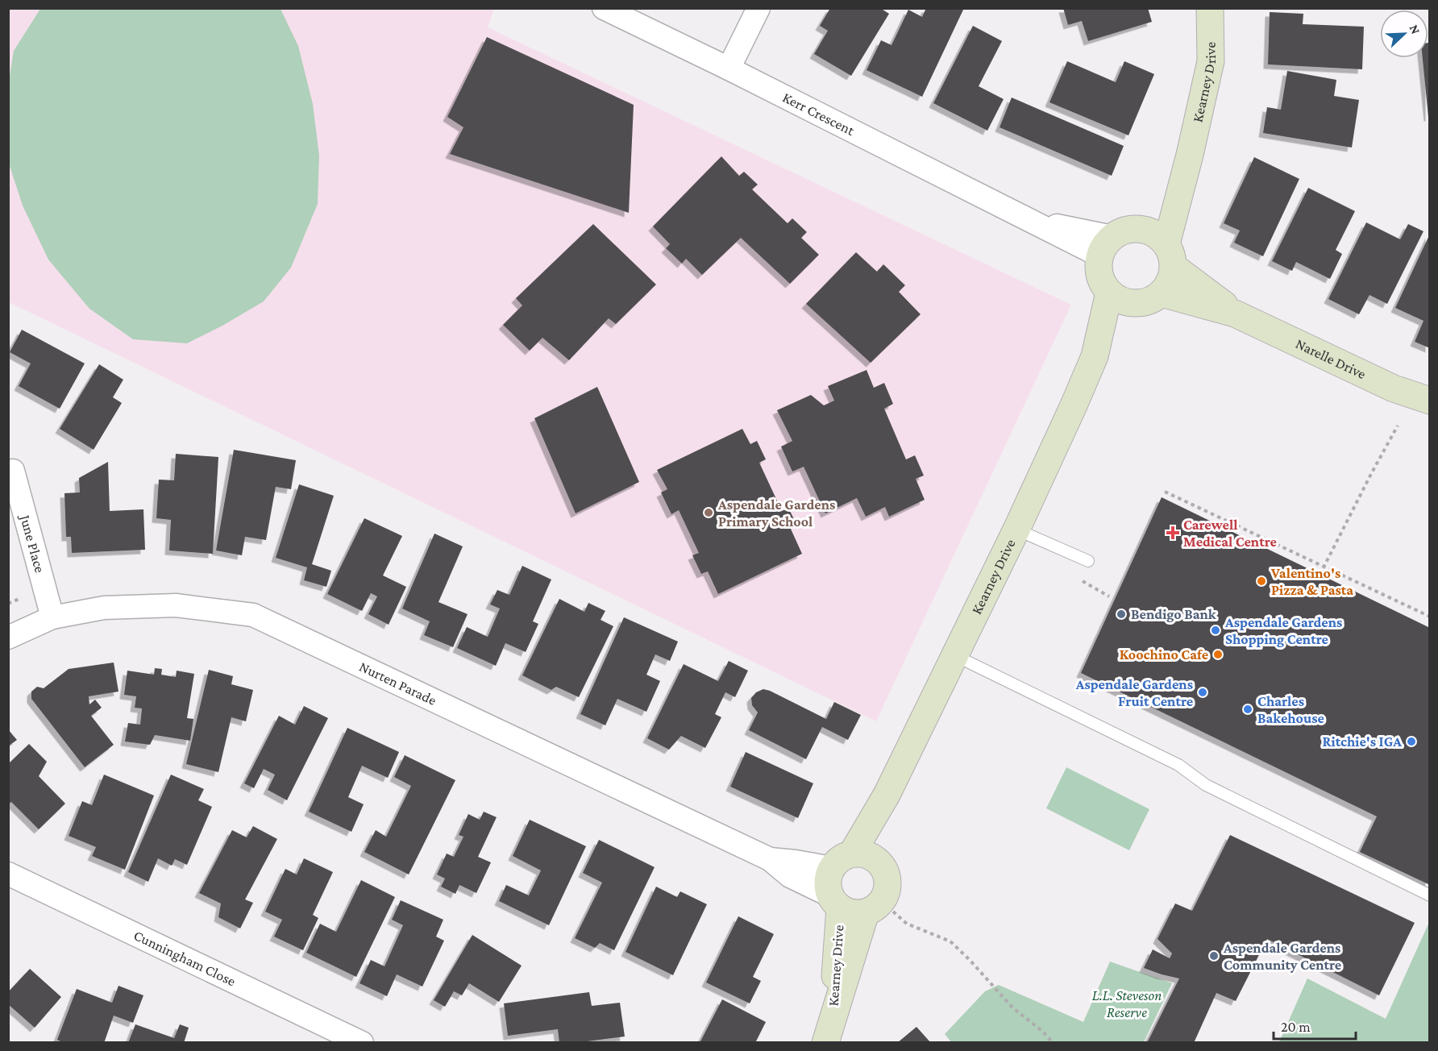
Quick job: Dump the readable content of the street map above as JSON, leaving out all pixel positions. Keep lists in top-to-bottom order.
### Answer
{
  "streets": {
    "street": [
      "Kearney Drive",
      "Kerr Crescent",
      "Narelle Drive",
      "June Place",
      "Nurten Parade",
      "Cunningham Close"
    ]
  },
  "crossings": [
    ["Kearney Drive", "Kerr Crescent"],
    ["Kearney Drive", "Narelle Drive"],
    ["Kearney Drive", "Nurten Parade"],
    ["Kerr Crescent", "Narelle Drive"],
    ["June Place", "Nurten Parade"]
  ],
  "parks": ["L.L. Steveson Reserve"],
  "places": {
    "other": [
      "Aspendale Gardens Primary School",
      "Valentino's Pizza & Pasta",
      "Bendigo Bank",
      "Aspendale Gardens Shopping Centre",
      "Koochino Cafe",
      "Aspendale Gardens Fruit Centre",
      "Charles Bakehouse",
      "Ritchie's IGA",
      "Aspendale Gardens Community Centre"
    ],
    "health": ["Carewell Medical Centre"]
  },
  "scale_bar": "20 m",
  "north": "top right"
}
